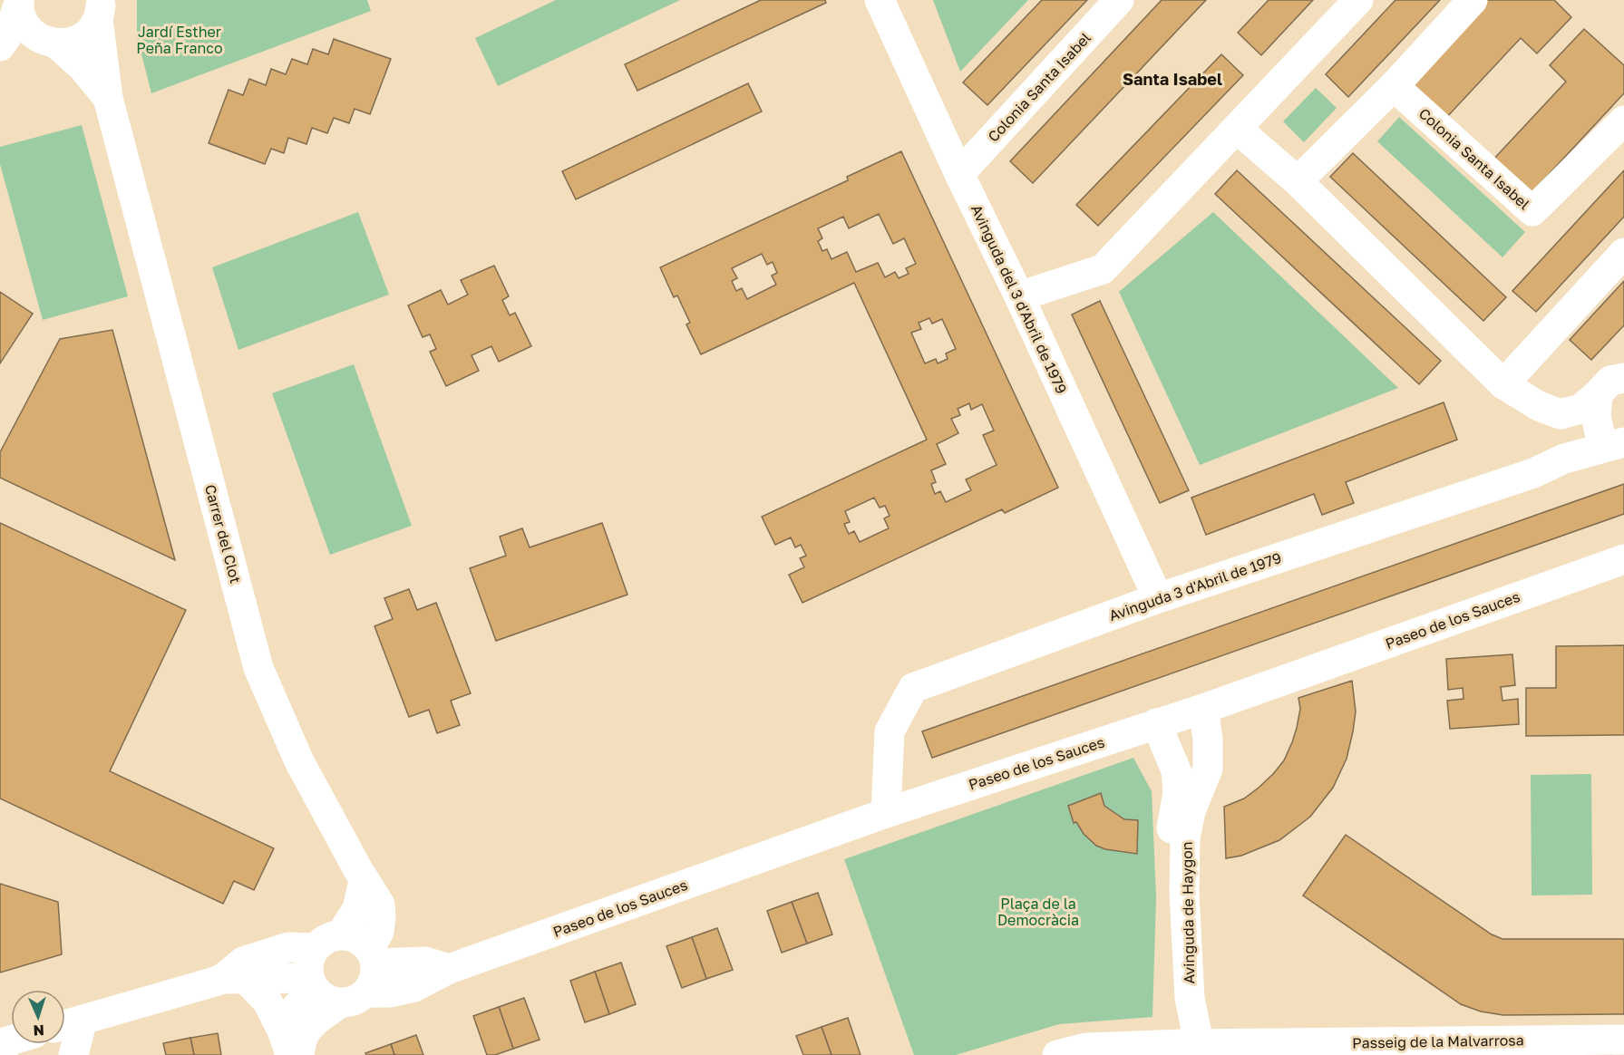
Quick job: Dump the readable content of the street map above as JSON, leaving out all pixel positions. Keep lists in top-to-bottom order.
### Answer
{
  "streets": {
    "street": [
      "Colonia Santa Isabel",
      "Avinguda del 3 d'Abril de 1979",
      "Carrer del Clot",
      "Avinguda 3 d'Abril de 1979",
      "Paseo de los Sauces",
      "Avinguda de Haygon",
      "Passeig de la Malvarrosa"
    ]
  },
  "crossings": [
    ["Colonia Santa Isabel", "Avinguda del 3 d'Abril de 1979"],
    ["Avinguda del 3 d'Abril de 1979", "Avinguda 3 d'Abril de 1979"],
    ["Carrer del Clot", "Paseo de los Sauces"],
    ["Avinguda 3 d'Abril de 1979", "Paseo de los Sauces"],
    ["Paseo de los Sauces", "Avinguda de Haygon"],
    ["Avinguda de Haygon", "Passeig de la Malvarrosa"]
  ],
  "districts": ["Santa Isabel"],
  "parks": ["Jardí Esther Peña Franco", "Plaça de la Democràcia"],
  "north": "bottom"
}
